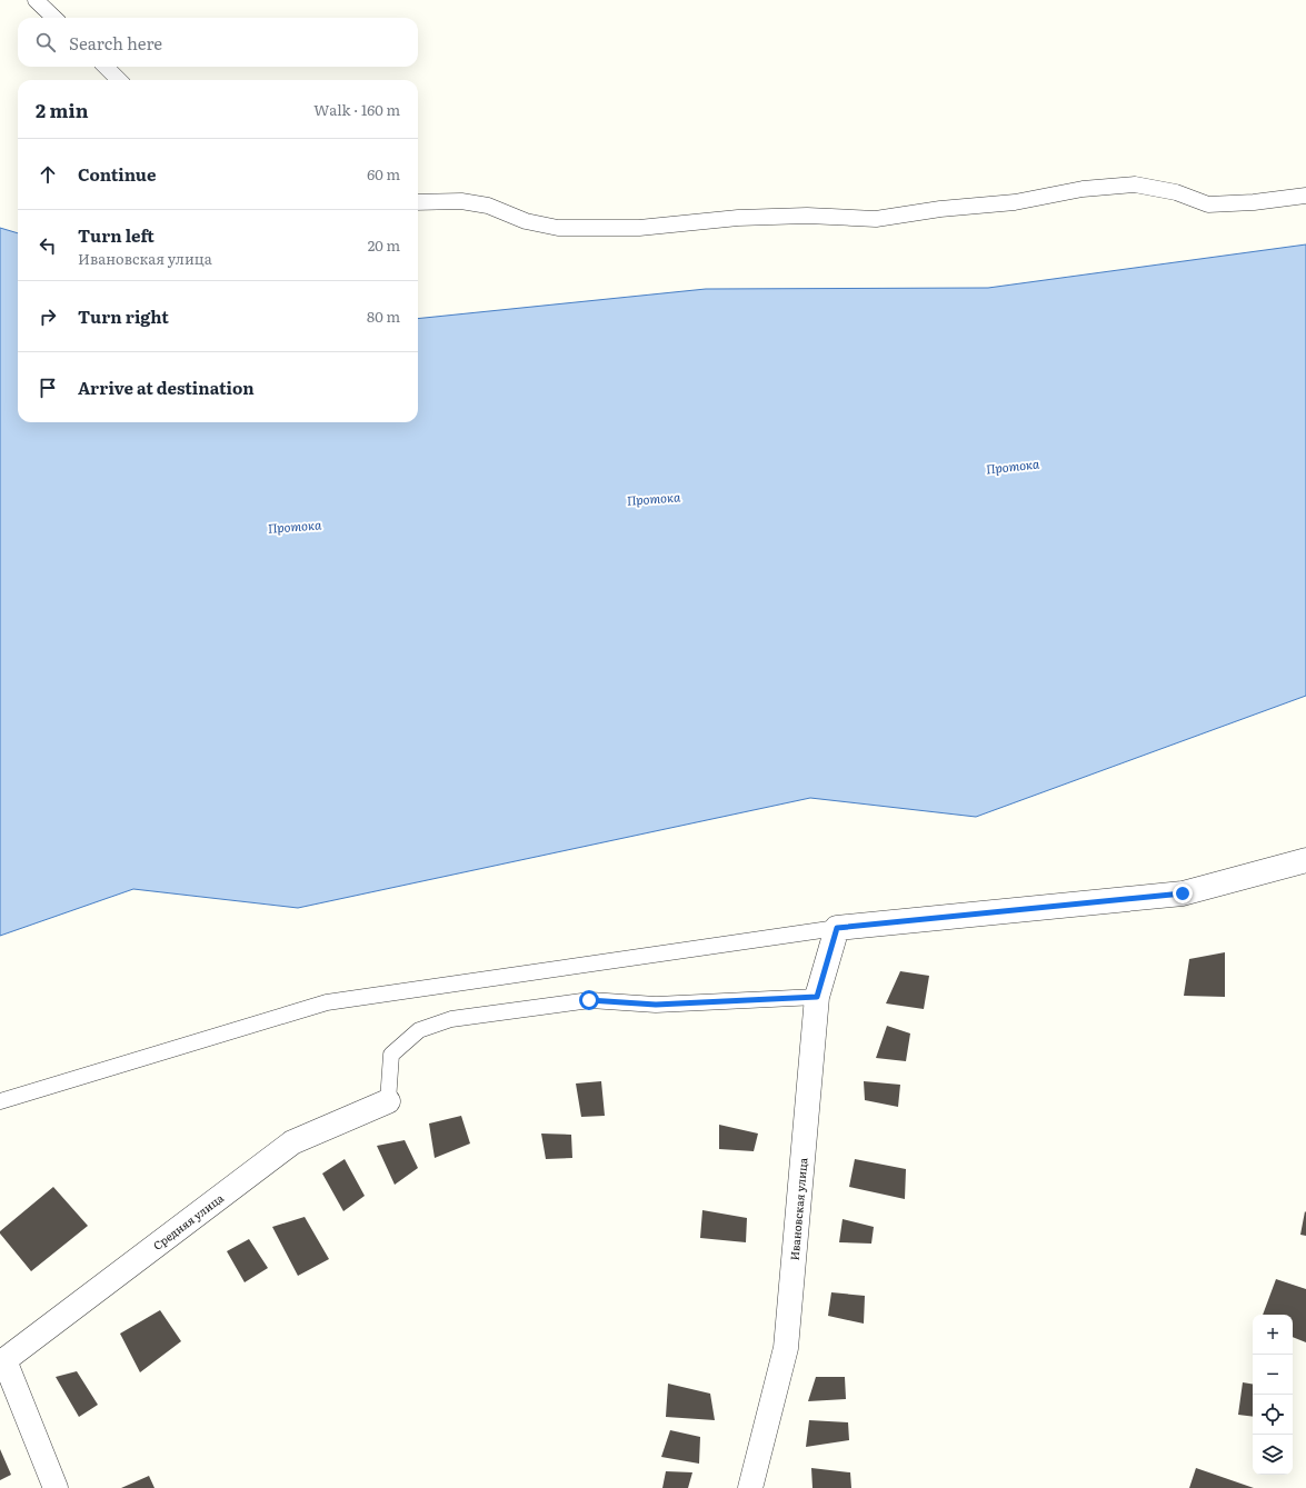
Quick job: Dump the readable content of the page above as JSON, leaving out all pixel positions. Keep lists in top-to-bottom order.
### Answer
{
  "streets": {
    "street": ["Ивановская улица", "Средняя улица"]
  },
  "water": ["Протока"],
  "page": {
    "search": "Search here",
    "heading": ["2 min", "Walk · 160 m"],
    "list": [
      ["Continue", "60 m"],
      ["Turn left", "Ивановская улица", "20 m"],
      ["Turn right", "80 m"],
      "Arrive at destination"
    ],
    "map_buttons": ["+", "−"]
  }
}
